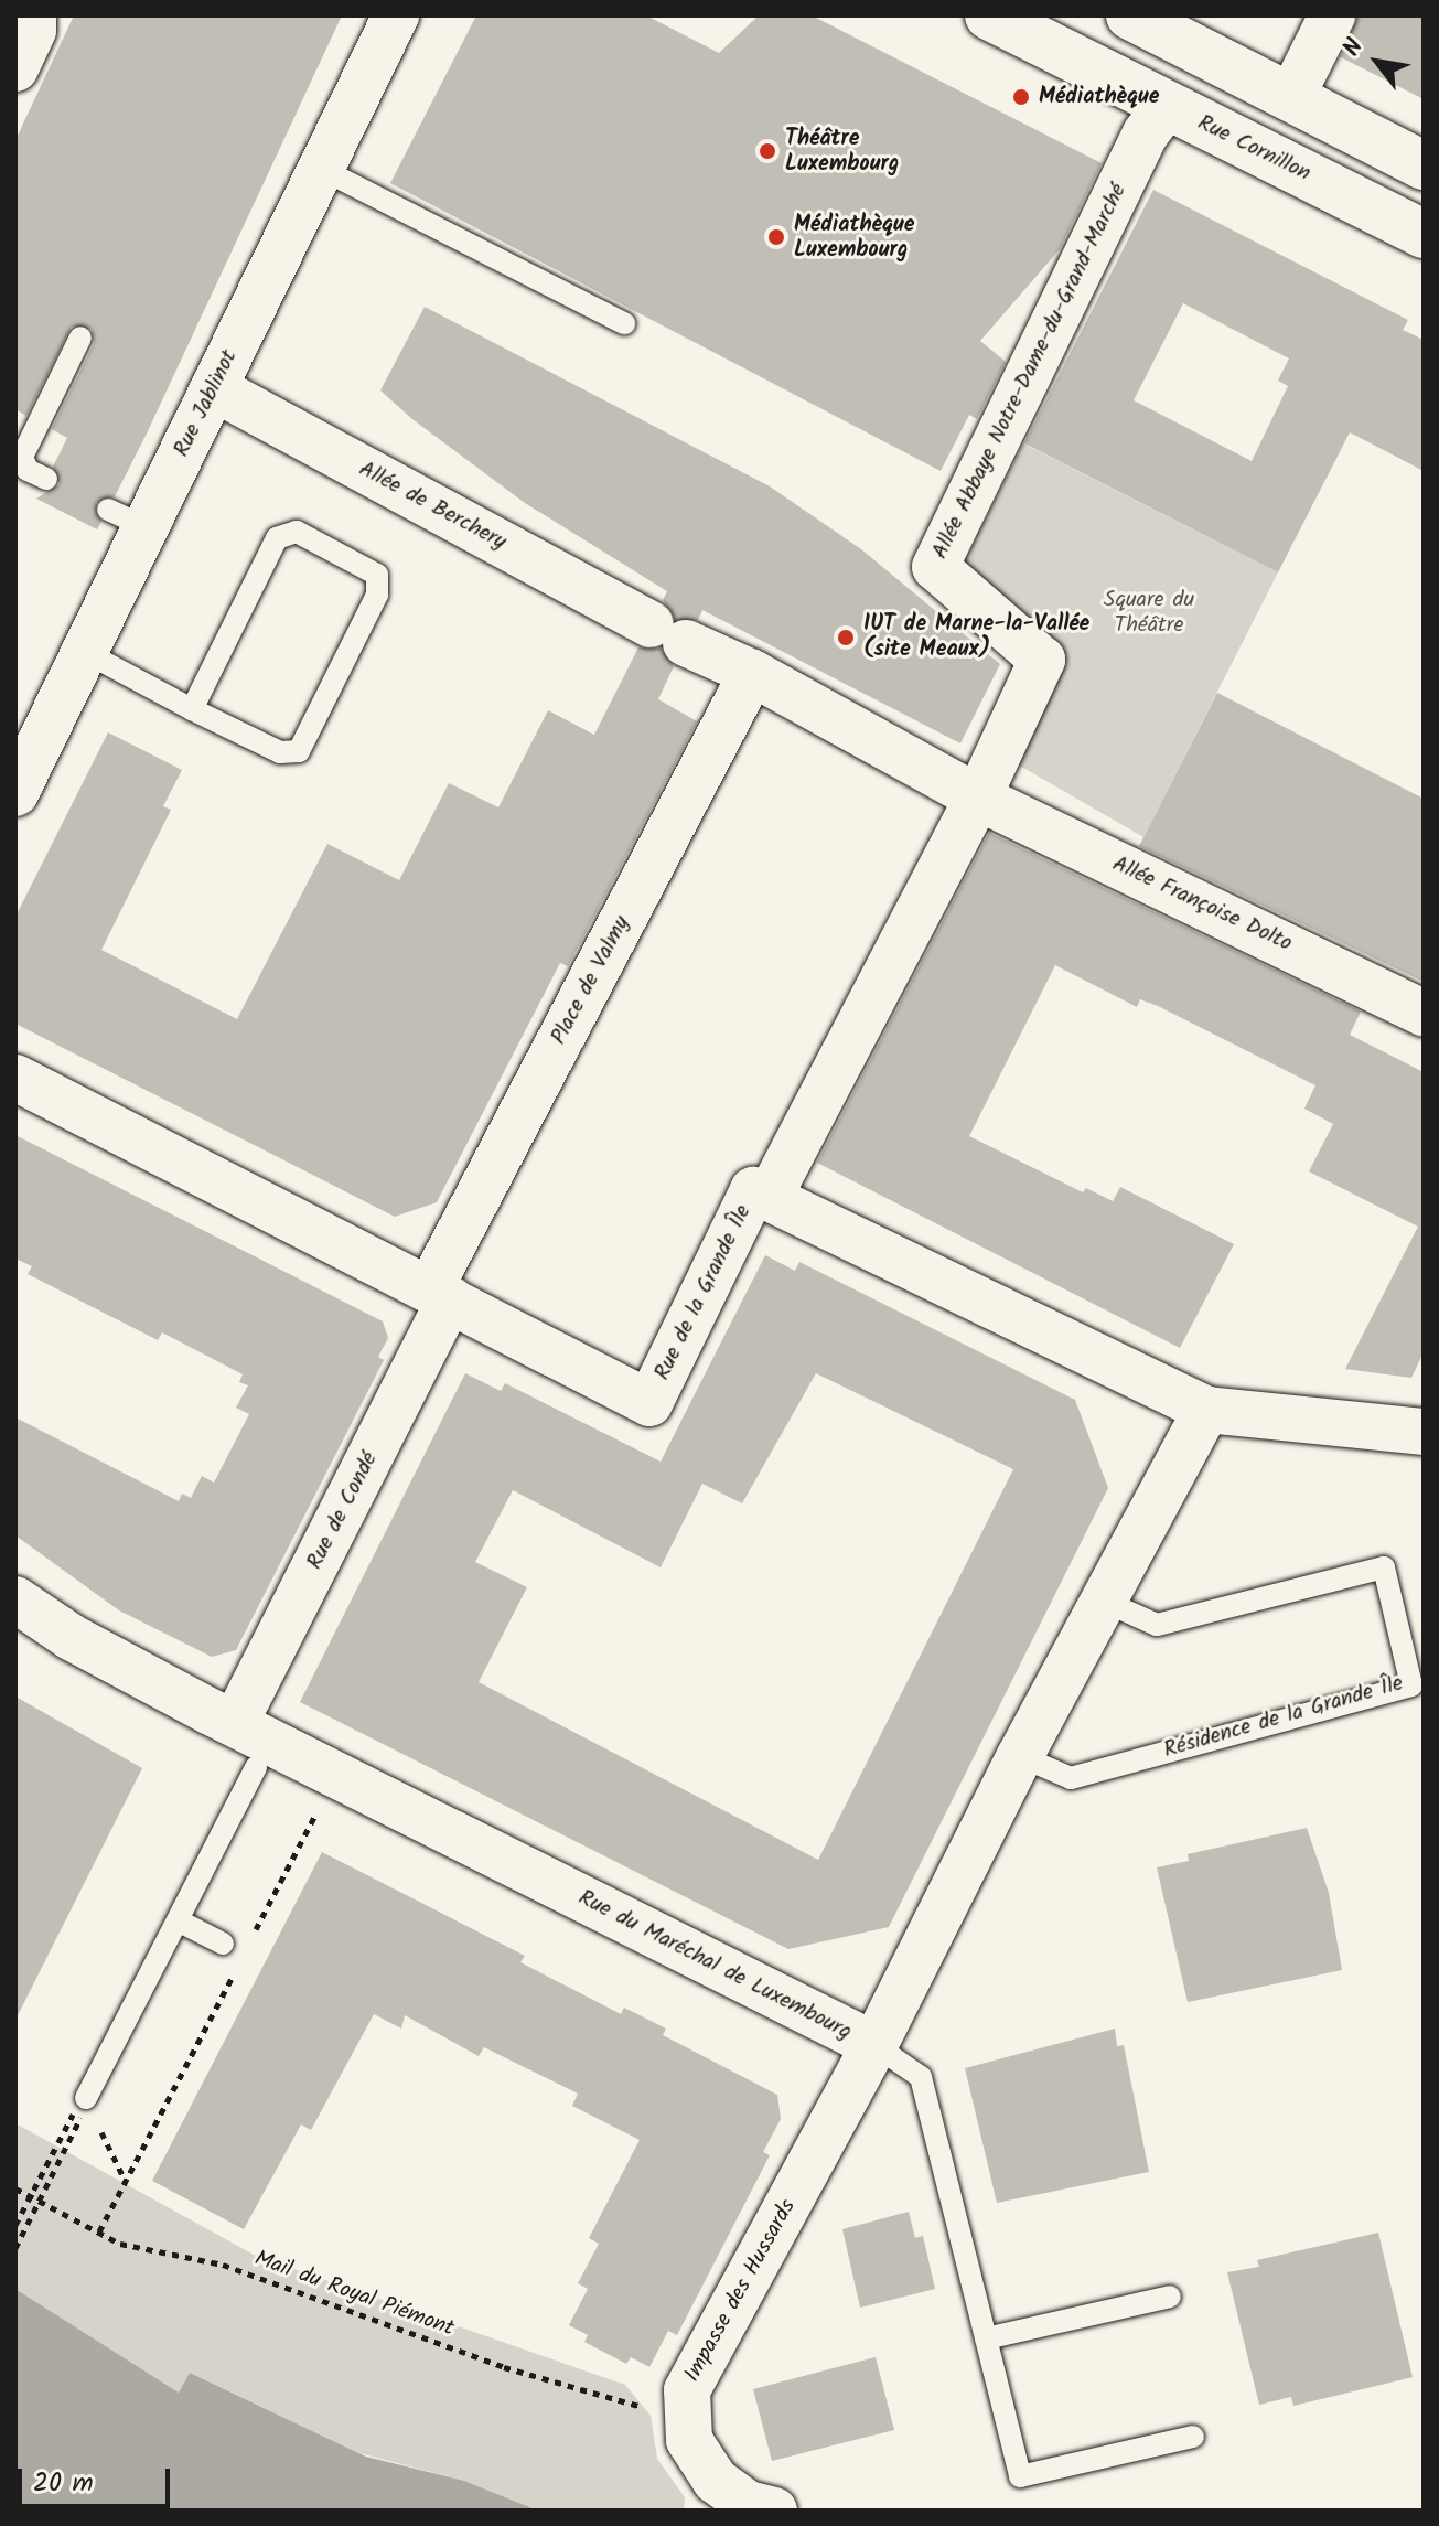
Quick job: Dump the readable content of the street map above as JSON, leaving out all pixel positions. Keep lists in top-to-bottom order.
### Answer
{
  "streets": {
    "main road": ["Rue Cornillon"],
    "street": [
      "Allée Abbaye Notre-Dame-du-Grand-Marché",
      "Rue Jablinot",
      "Allée de Berchery",
      "Allée Françoise Dolto",
      "Place de Valmy",
      "Rue de la Grande Île",
      "Rue de Condé",
      "Rue du Maréchal de Luxembourg",
      "Impasse des Hussards"
    ],
    "lane": ["Résidence de la Grande Île"],
    "path": ["Mail du Royal Piémont"]
  },
  "crossings": [
    ["Rue Cornillon", "Allée Abbaye Notre-Dame-du-Grand-Marché"],
    ["Allée Abbaye Notre-Dame-du-Grand-Marché", "Allée de Berchery"],
    ["Allée Abbaye Notre-Dame-du-Grand-Marché", "Allée Françoise Dolto"],
    ["Rue Jablinot", "Allée de Berchery"],
    ["Allée de Berchery", "Allée Françoise Dolto"],
    ["Allée de Berchery", "Place de Valmy"],
    ["Place de Valmy", "Rue de la Grande Île"],
    ["Place de Valmy", "Rue de Condé"],
    ["Rue de la Grande Île", "Rue de Condé"],
    ["Rue de la Grande Île", "Rue du Maréchal de Luxembourg"],
    ["Rue de Condé", "Rue du Maréchal de Luxembourg"],
    ["Résidence de la Grande Île", "Rue du Maréchal de Luxembourg"],
    ["Rue du Maréchal de Luxembourg", "Impasse des Hussards"],
    ["Impasse des Hussards", "Mail du Royal Piémont"]
  ],
  "parks": ["Square du Théâtre"],
  "places": [
    "Médiathèque",
    "Théâtre Luxembourg",
    "Médiathèque Luxembourg",
    "IUT de Marne-la-Vallée (site Meaux)"
  ],
  "scale_bar": "20 m",
  "north": "top left"
}
